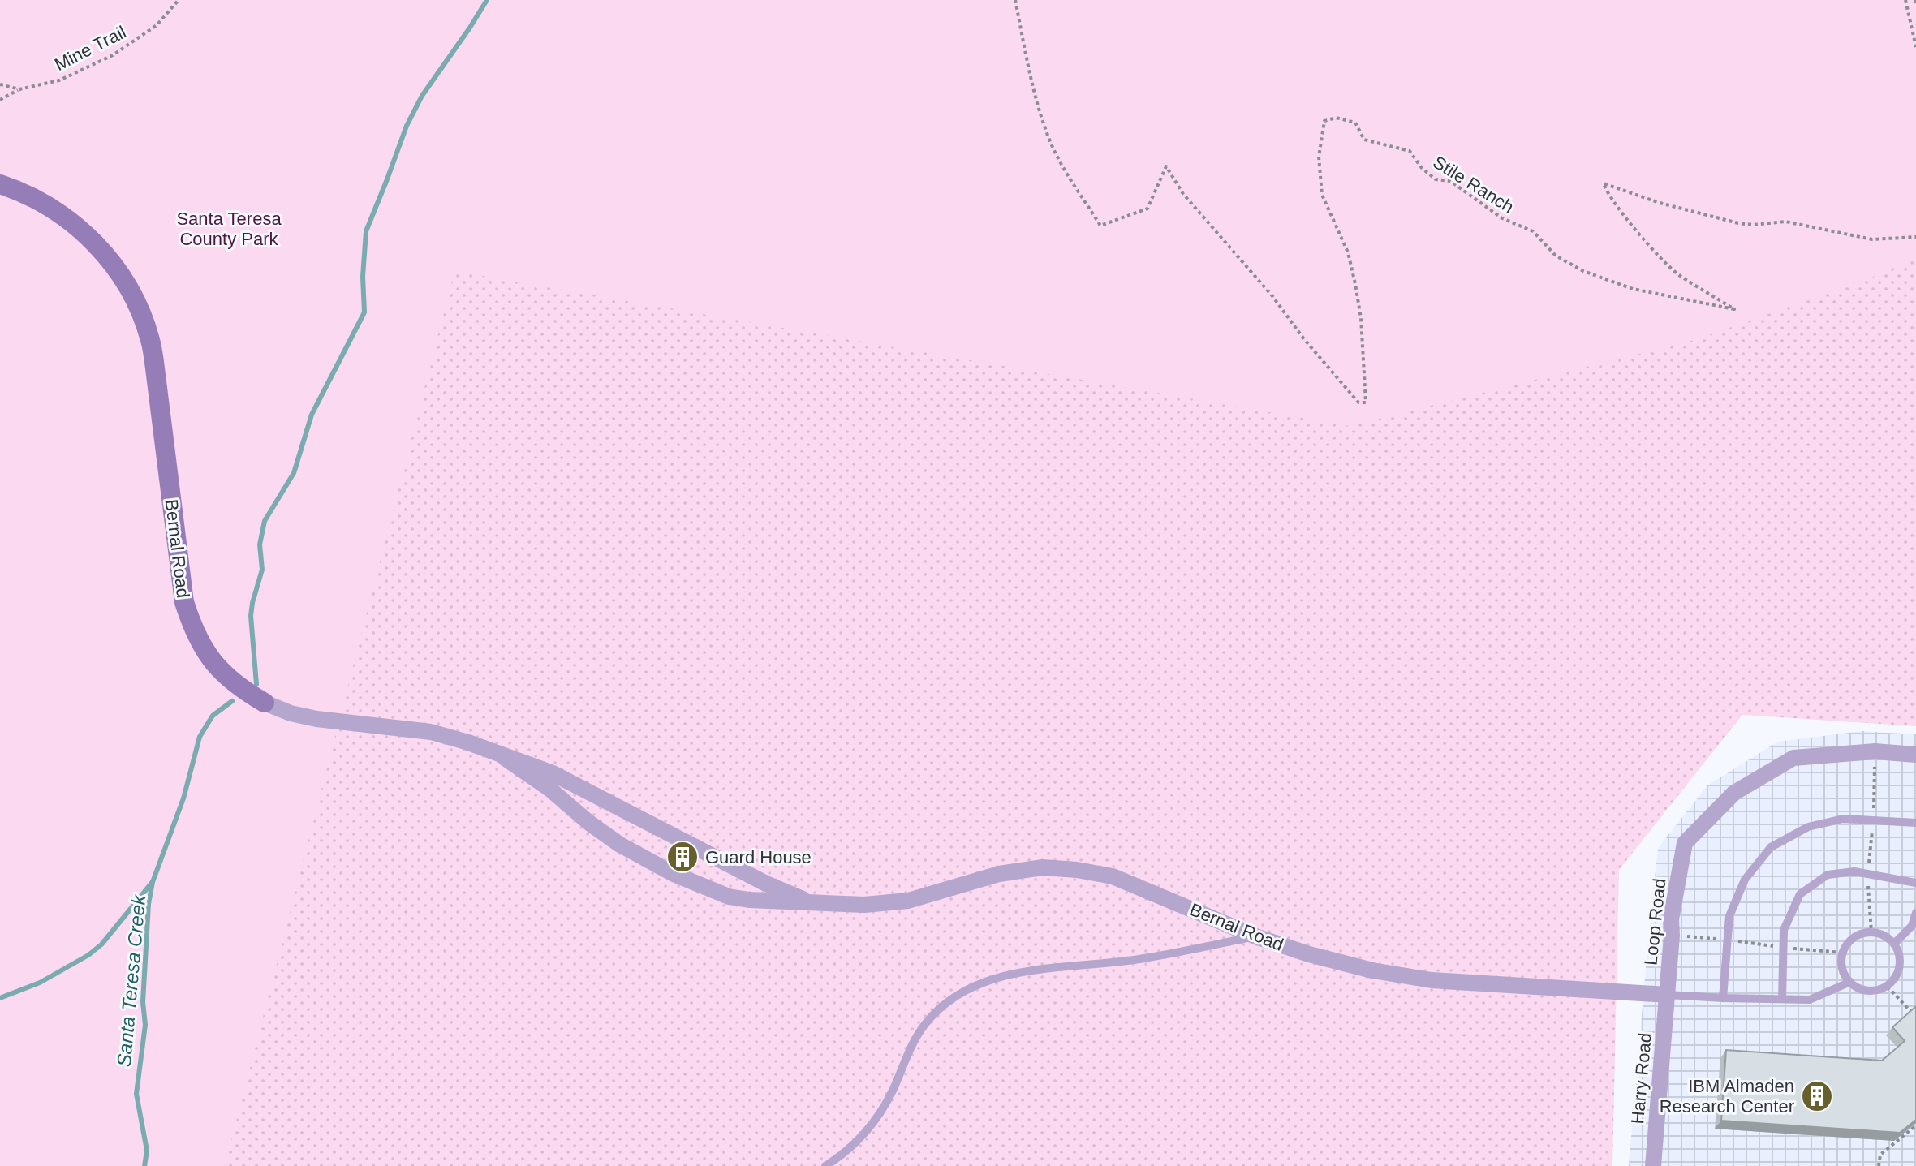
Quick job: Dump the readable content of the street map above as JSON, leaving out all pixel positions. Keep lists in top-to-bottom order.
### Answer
{
  "streets": {
    "street": ["Bernal Road", "Loop Road", "Harry Road"],
    "path": ["Mine Trail", "Stile Ranch"]
  },
  "crossings": [
    ["Bernal Road", "Loop Road"],
    ["Bernal Road", "Harry Road"],
    ["Loop Road", "Harry Road"]
  ],
  "water": ["Santa Teresa Creek"],
  "parks": ["Santa Teresa County Park"],
  "places": {
    "building": ["Guard House", "IBM Almaden Research Center"]
  }
}
